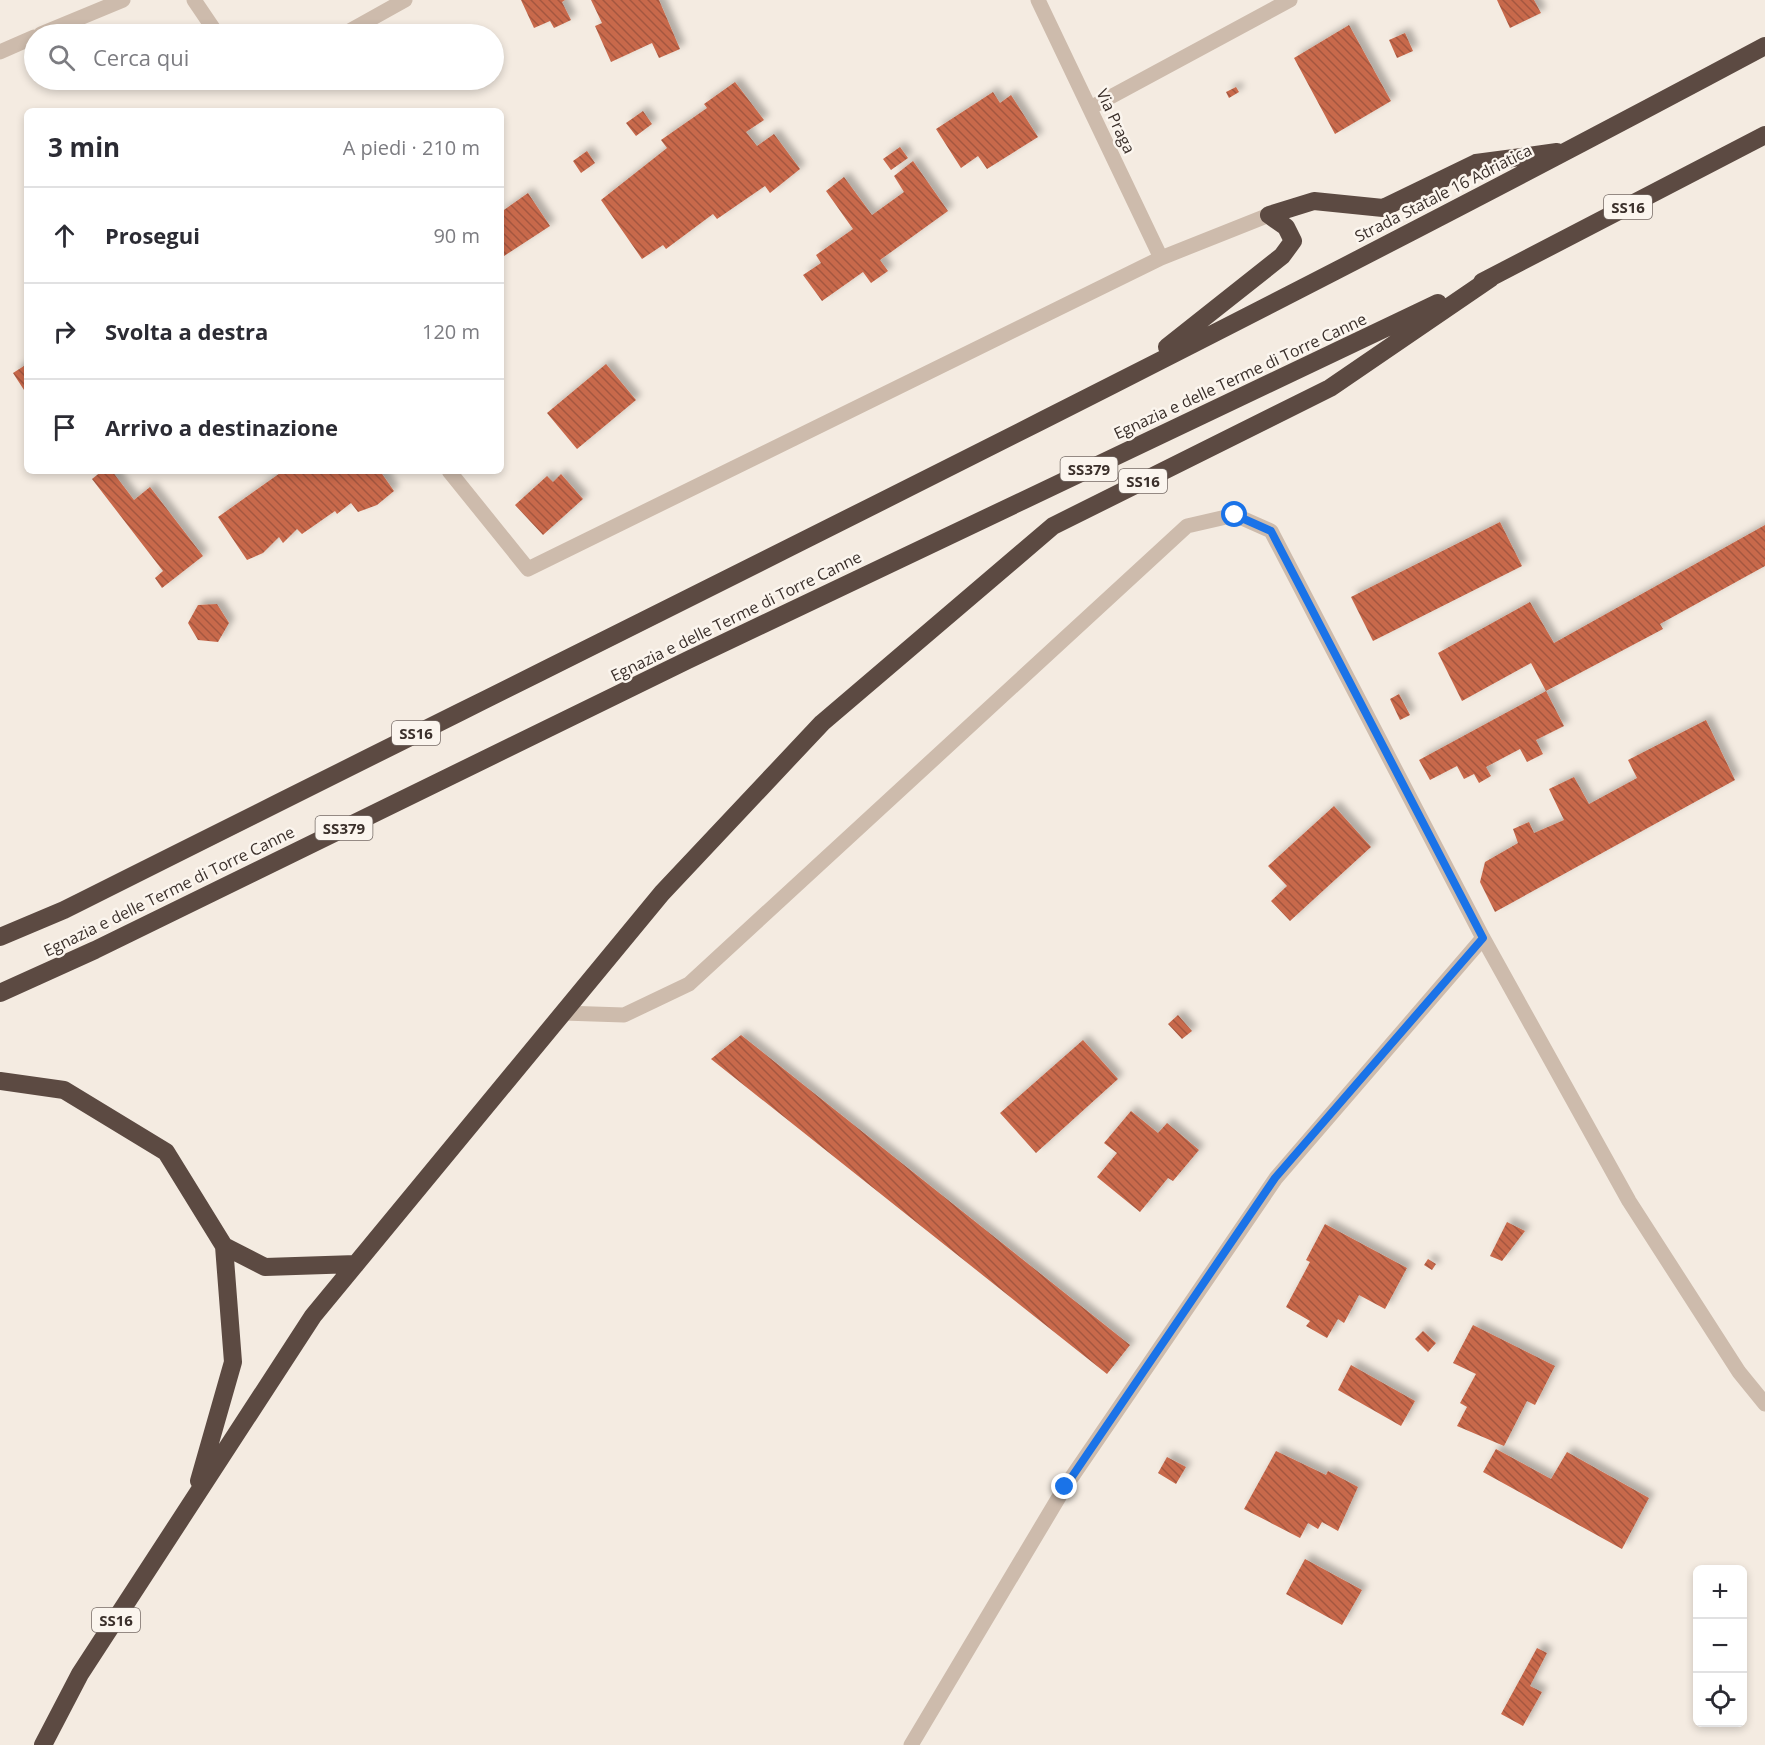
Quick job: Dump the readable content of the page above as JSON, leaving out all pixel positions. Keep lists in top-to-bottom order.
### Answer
{
  "streets": {
    "highway": [
      "Strada Statale 16 Adriatica",
      "SS16",
      "Egnazia e delle Terme di Torre Canne",
      "SS379"
    ],
    "street": ["Via Praga"]
  },
  "crossings": [
    ["Strada Statale 16 Adriatica", "Egnazia e delle Terme di Torre Canne"],
    ["SS16", "Egnazia e delle Terme di Torre Canne"]
  ],
  "page": {
    "search": "Cerca qui",
    "heading": ["3 min", "A piedi · 210 m"],
    "list": [
      ["Prosegui", "90 m"],
      ["Svolta a destra", "120 m"],
      "Arrivo a destinazione"
    ],
    "map_buttons": ["+", "−"]
  }
}
